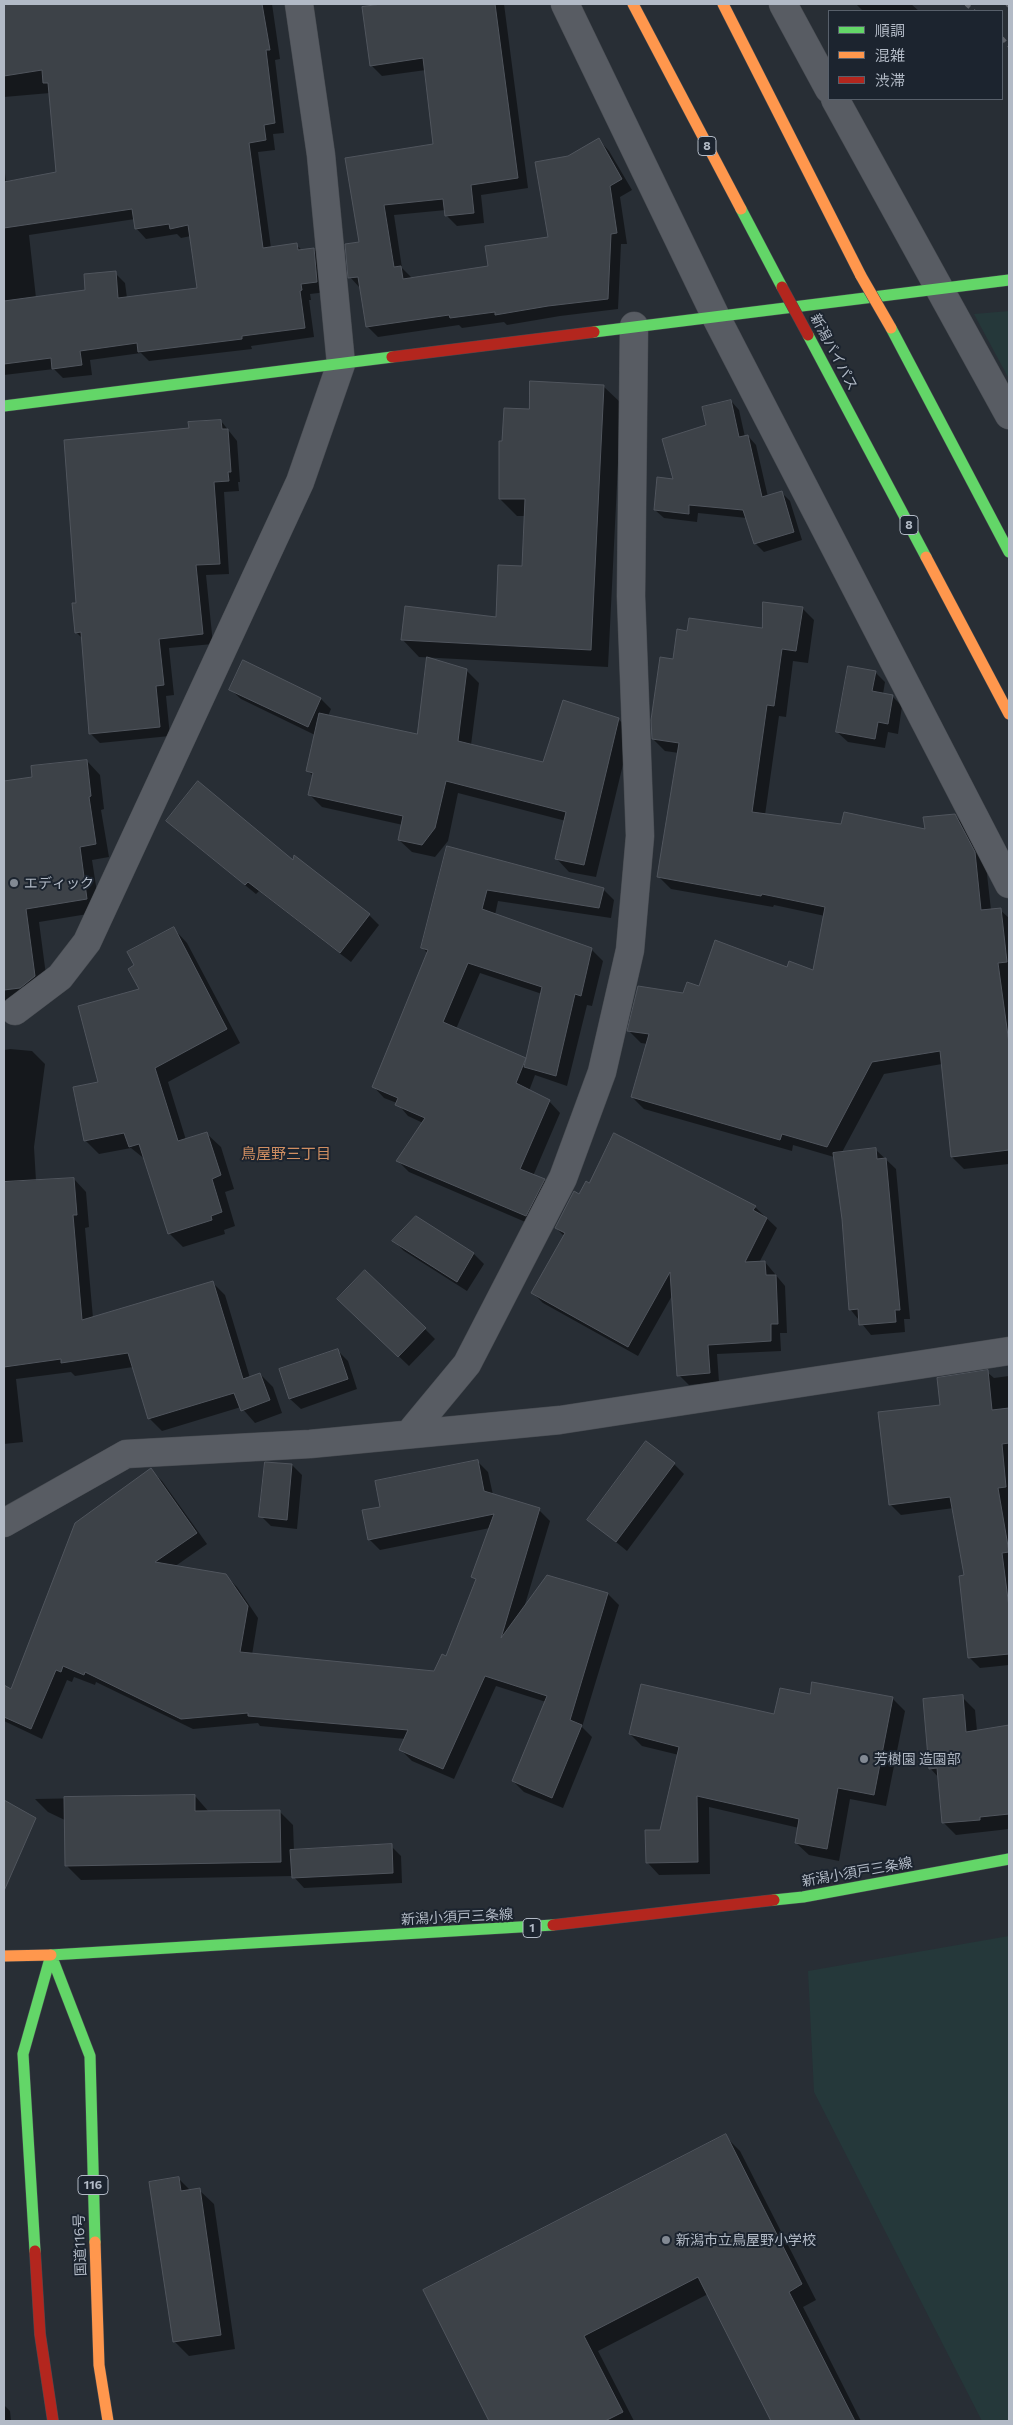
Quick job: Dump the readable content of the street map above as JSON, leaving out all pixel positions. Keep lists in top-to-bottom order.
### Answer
{
  "streets": {
    "main road": [
      "8",
      "新潟バイパス",
      "新潟小須戸三条線",
      "1",
      "116",
      "国道116号"
    ]
  },
  "crossings": [
    ["新潟小須戸三条線", "国道116号"]
  ],
  "districts": ["鳥屋野三丁目"],
  "places": ["エディック", "芳樹園 造園部", "新潟市立鳥屋野小学校"],
  "legend": ["順調", "混雑", "渋滞"]
}
